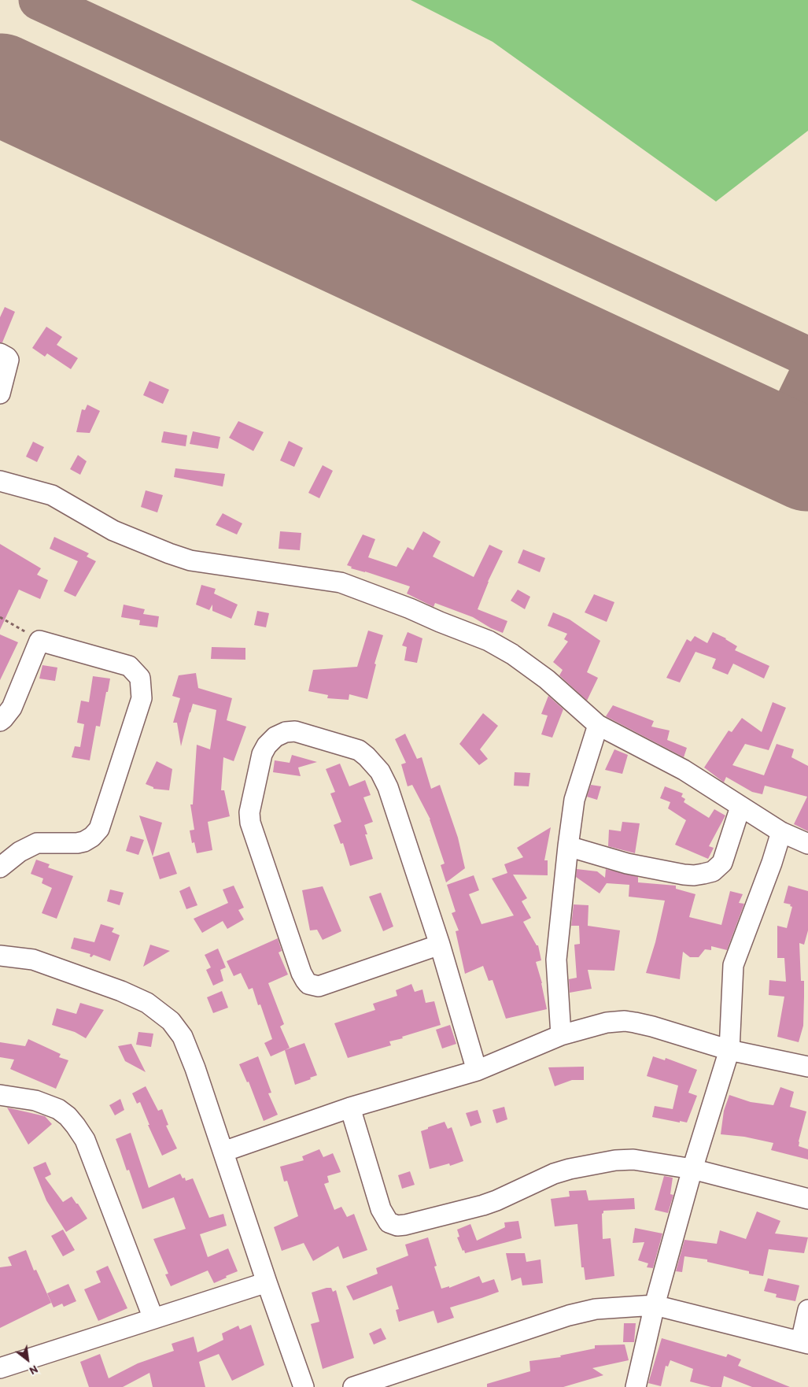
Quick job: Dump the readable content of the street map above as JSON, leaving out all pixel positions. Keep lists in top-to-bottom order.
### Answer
{
  "north": "bottom right"
}
